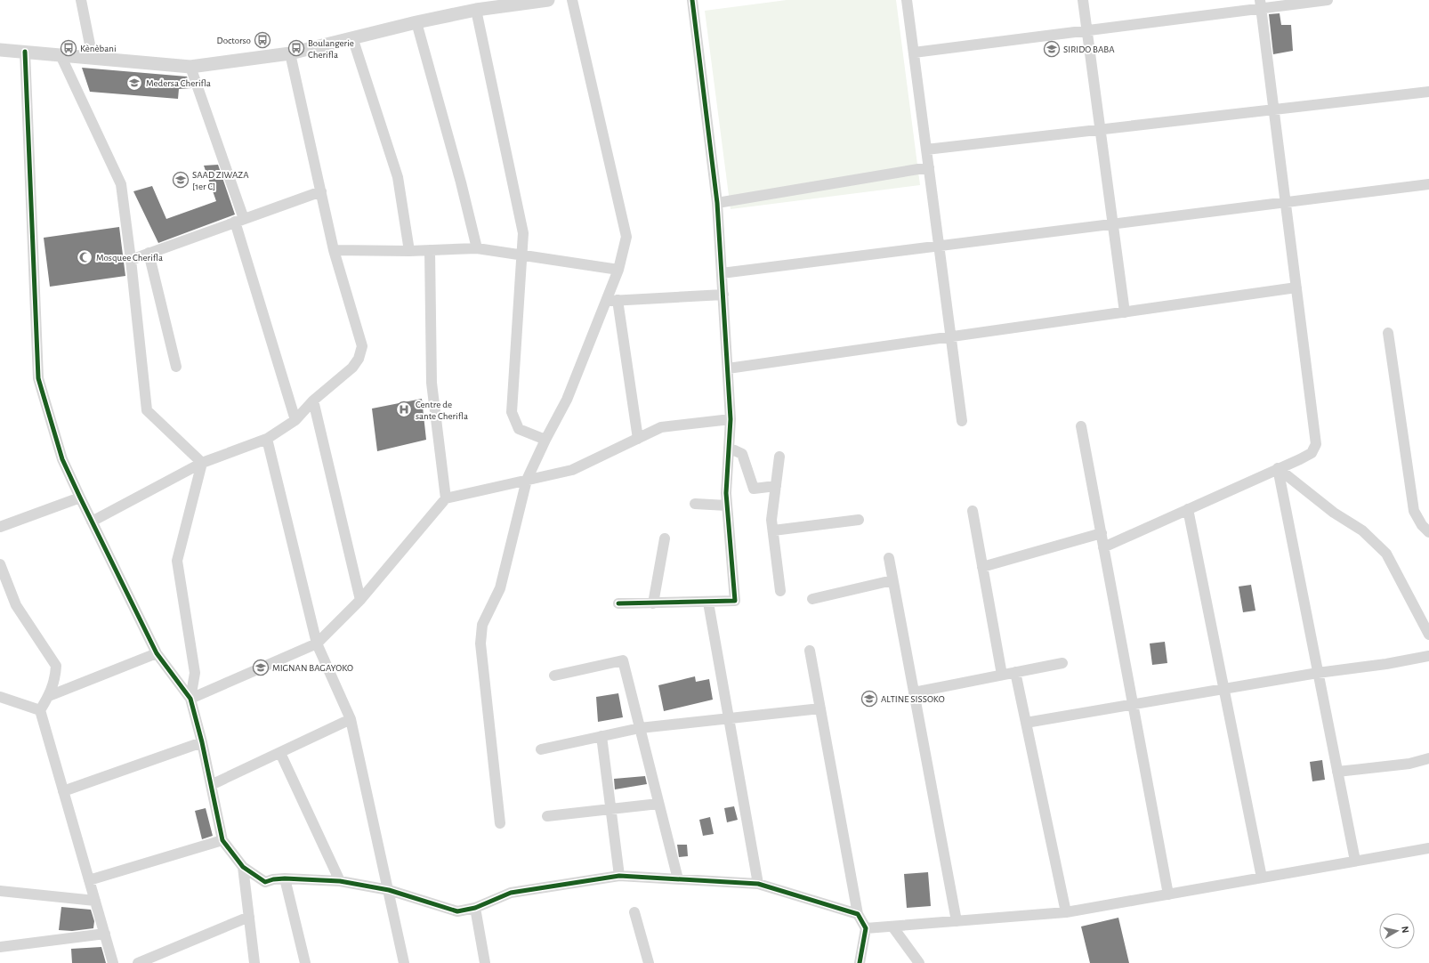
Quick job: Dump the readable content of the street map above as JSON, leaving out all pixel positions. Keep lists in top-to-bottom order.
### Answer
{
  "places": {
    "bus stop": ["Doctorso", "Kènèbani", "Boulangerie Cherifla"],
    "school or university": [
      "SIRIDO BABA",
      "Medersa Cherifla",
      "SAAD ZIWAZA [1er C]",
      "MIGNAN BAGAYOKO",
      "ALTINE SISSOKO"
    ],
    "mosque": ["Mosquee Cherifla"],
    "hospital": ["Centre de sante Cherifla"]
  },
  "north": "right"
}
